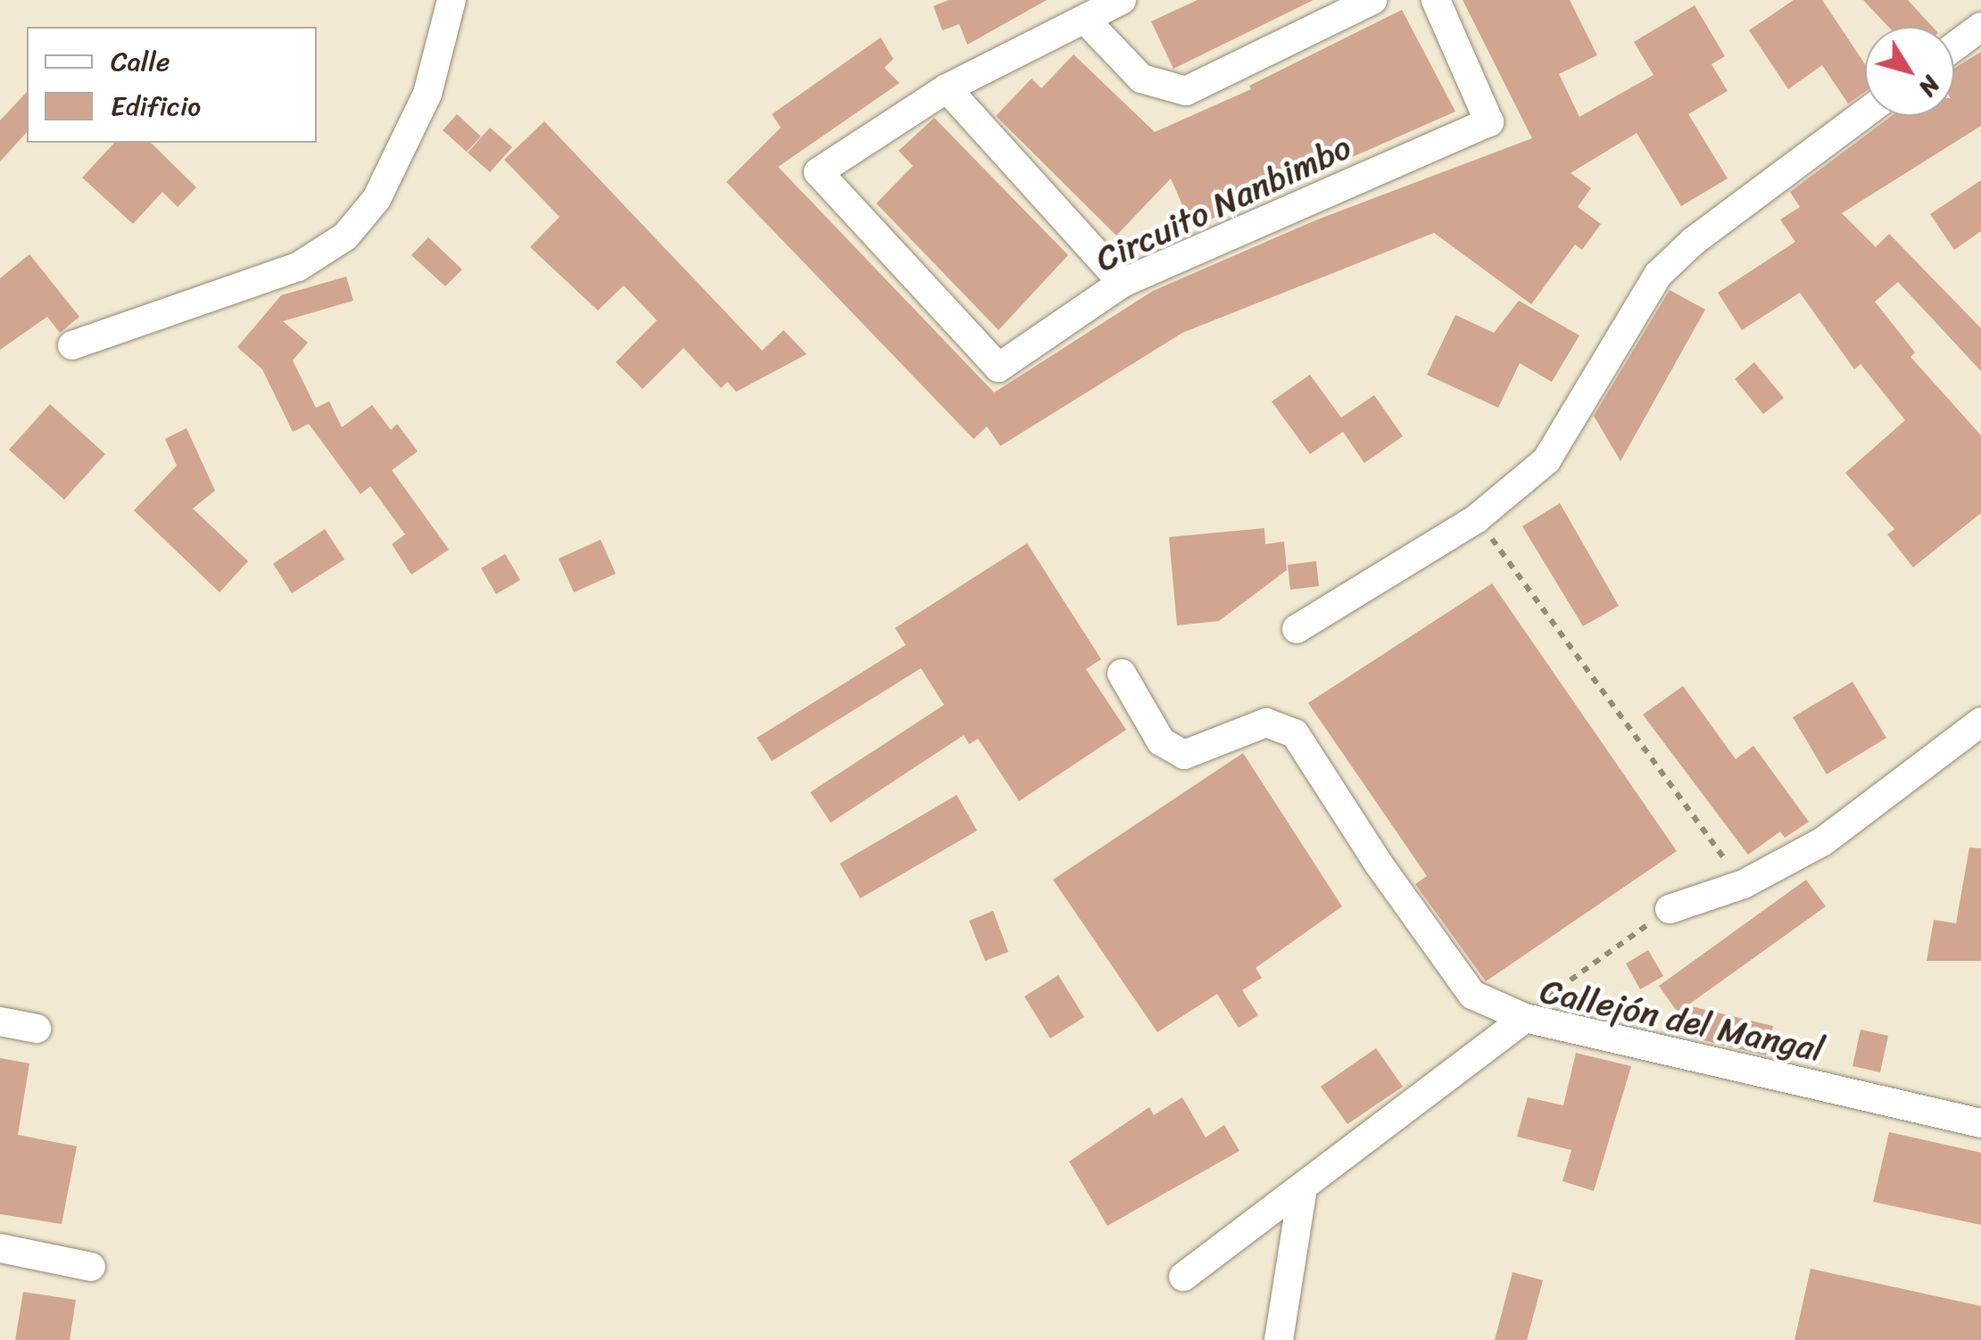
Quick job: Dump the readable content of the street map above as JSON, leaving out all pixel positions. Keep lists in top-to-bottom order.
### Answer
{
  "streets": {
    "street": ["Circuito Nanbimbo", "Callejón del Mangal"]
  },
  "legend": ["Calle", "Edificio"],
  "north": "bottom right"
}
